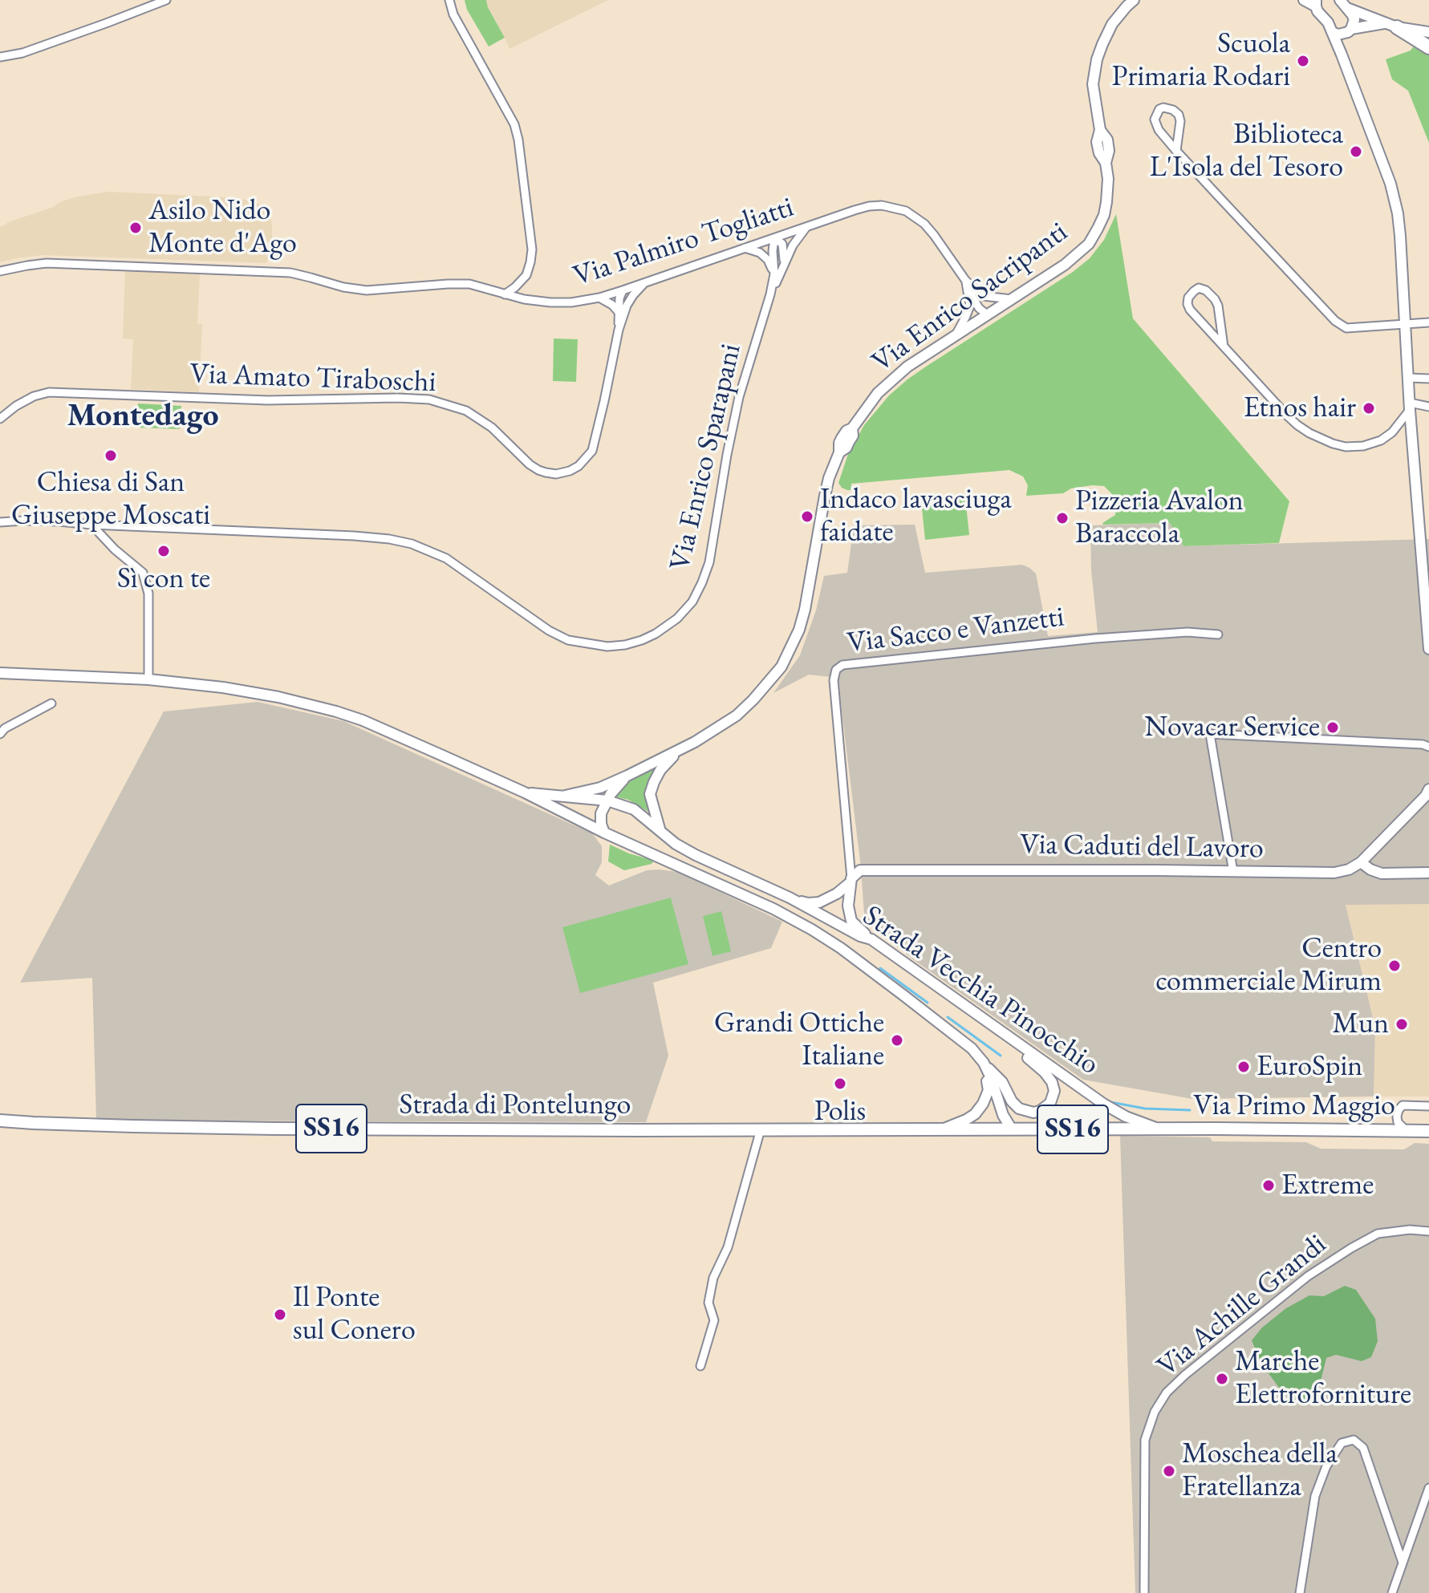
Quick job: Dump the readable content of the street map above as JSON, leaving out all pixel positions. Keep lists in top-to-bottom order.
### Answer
{
  "streets": {
    "main road": ["Strada di Pontelungo", "Via Primo Maggio", "SS16"],
    "street": [
      "Via Palmiro Togliatti",
      "Via Enrico Sacripanti",
      "Via Amato Tiraboschi",
      "Via Enrico Sparapani",
      "Via Sacco e Vanzetti",
      "Via Caduti del Lavoro",
      "Strada Vecchia Pinocchio",
      "Via Achille Grandi"
    ]
  },
  "crossings": [
    ["Via Palmiro Togliatti", "Via Enrico Sacripanti"],
    ["Via Palmiro Togliatti", "Via Amato Tiraboschi"],
    ["Via Palmiro Togliatti", "Via Enrico Sparapani"],
    ["Via Enrico Sacripanti", "Strada Vecchia Pinocchio"],
    ["Via Sacco e Vanzetti", "Via Caduti del Lavoro"],
    ["Via Sacco e Vanzetti", "Strada Vecchia Pinocchio"],
    ["Strada Vecchia Pinocchio", "Strada di Pontelungo"],
    ["Strada Vecchia Pinocchio", "Via Primo Maggio"],
    ["Strada di Pontelungo", "Via Primo Maggio"]
  ],
  "districts": ["Montedago"],
  "places": [
    "Scuola Primaria Rodari",
    "Biblioteca L'Isola del Tesoro",
    "Asilo Nido Monte d'Ago",
    "Etnos hair",
    "Chiesa di San Giuseppe Moscati",
    "Indaco lavasciuga faidate",
    "Pizzeria Avalon Baraccola",
    "Sì con te",
    "Novacar Service",
    "Centro commerciale Mirum",
    "Mun",
    "Grandi Ottiche Italiane",
    "EuroSpin",
    "Polis",
    "Extreme",
    "Il Ponte sul Conero",
    "Marche Elettroforniture",
    "Moschea della Fratellanza"
  ]
}
